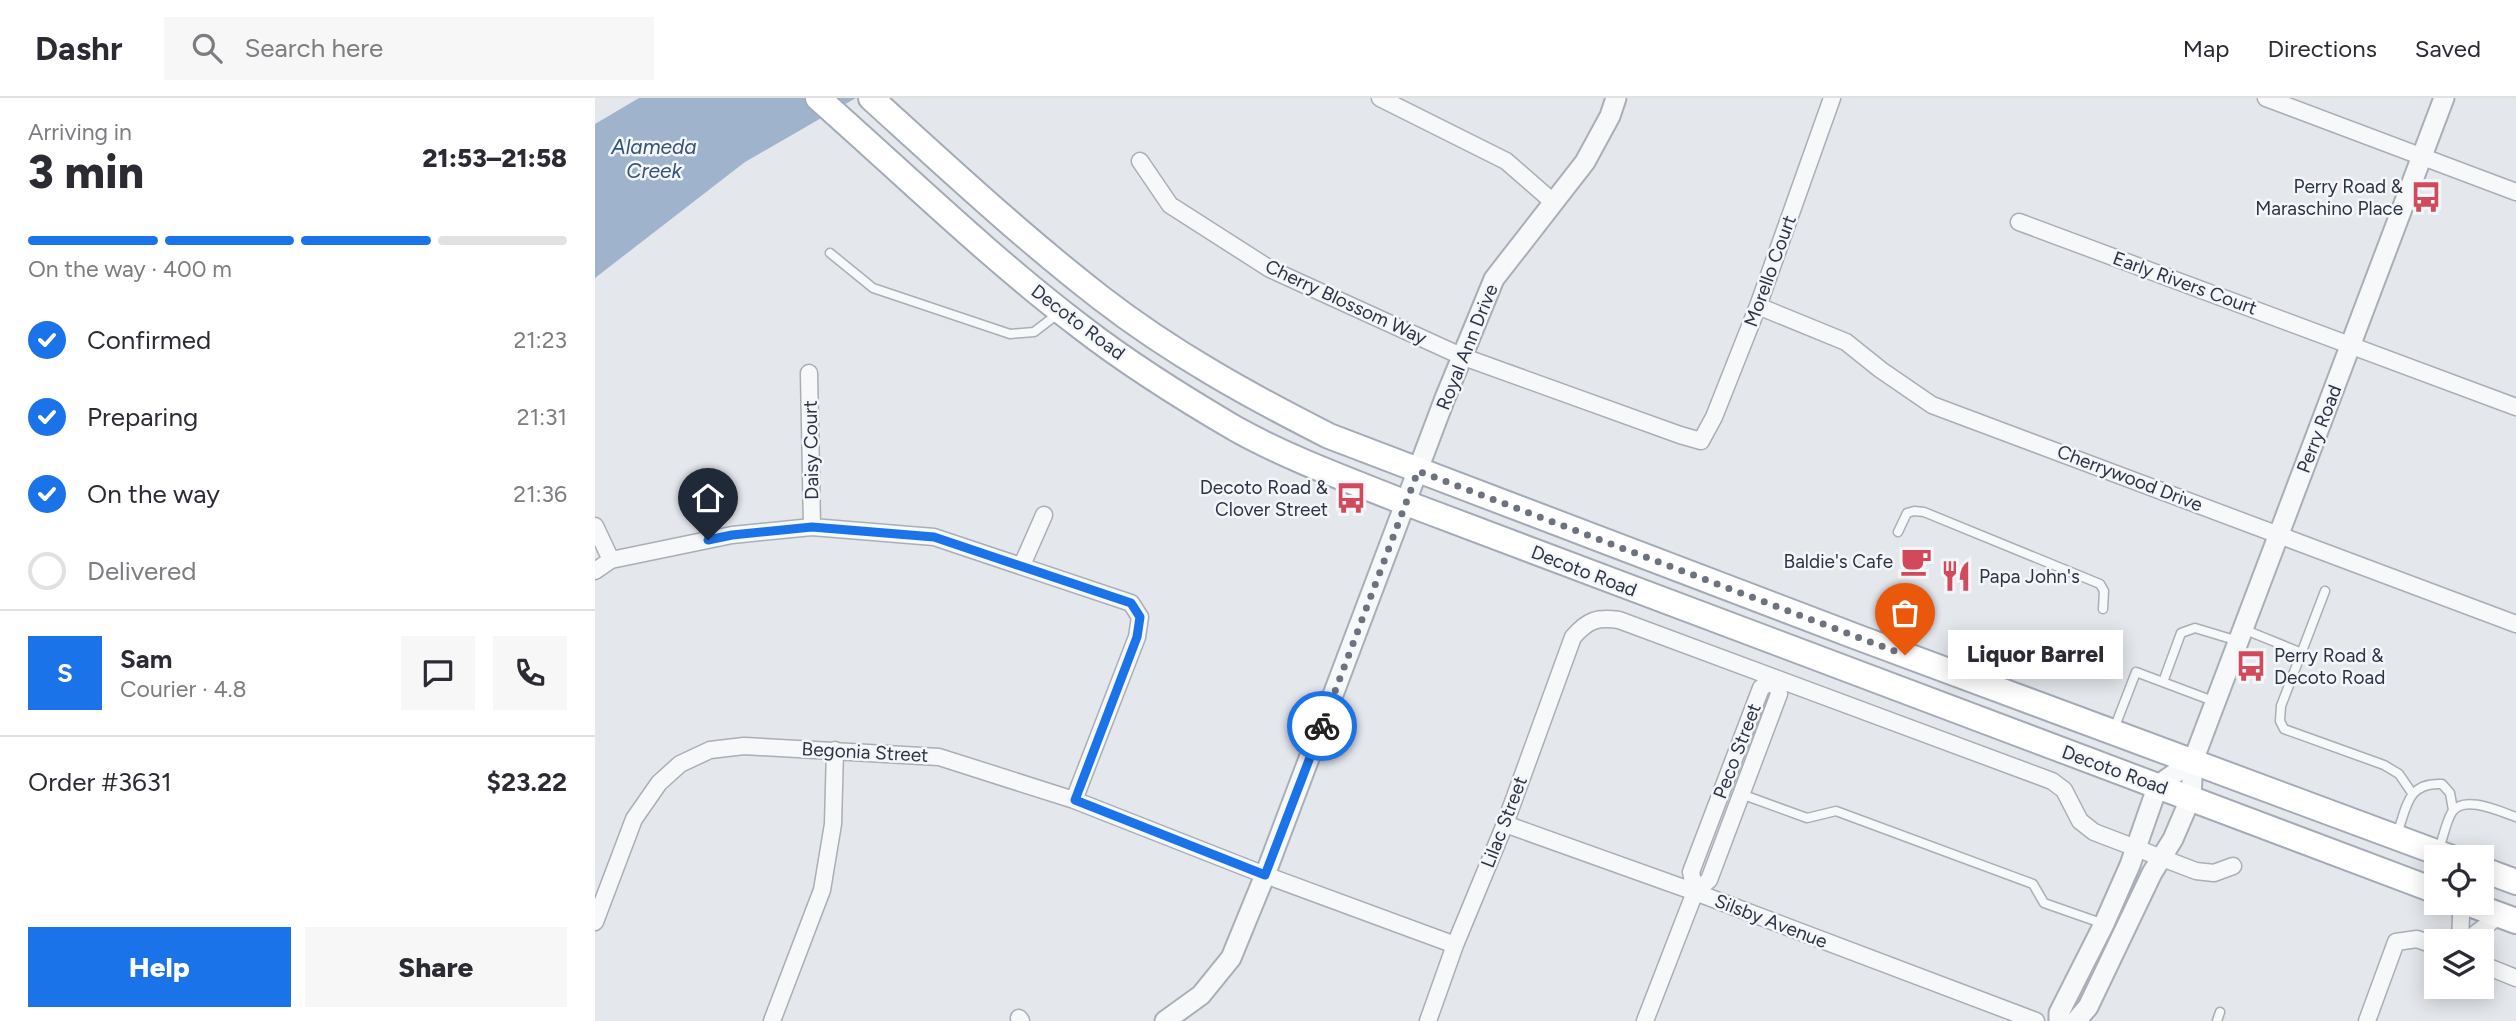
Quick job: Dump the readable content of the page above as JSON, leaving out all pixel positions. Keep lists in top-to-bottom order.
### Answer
{
  "streets": {
    "main road": ["Decoto Road"],
    "street": [
      "Morello Court",
      "Early Rivers Court",
      "Cherry Blossom Way",
      "Royal Ann Drive",
      "Perry Road",
      "Daisy Court",
      "Cherrywood Drive",
      "Peco Street",
      "Begonia Street",
      "Lilac Street",
      "Silsby Avenue"
    ]
  },
  "crossings": [
    ["Morello Court", "Cherry Blossom Way"],
    ["Morello Court", "Cherrywood Drive"],
    ["Early Rivers Court", "Perry Road"],
    ["Cherry Blossom Way", "Royal Ann Drive"],
    ["Decoto Road", "Royal Ann Drive"],
    ["Decoto Road", "Perry Road"],
    ["Decoto Road", "Peco Street"],
    ["Decoto Road", "Lilac Street"],
    ["Royal Ann Drive", "Begonia Street"],
    ["Perry Road", "Cherrywood Drive"],
    ["Peco Street", "Silsby Avenue"],
    ["Begonia Street", "Lilac Street"],
    ["Lilac Street", "Silsby Avenue"]
  ],
  "water": ["Alameda Creek"],
  "places": {
    "bus stop": ["Perry Road & Maraschino Place", "Decoto Road & Clover Street", "Perry Road & Decoto Road"],
    "cafe": ["Baldie's Cafe"],
    "restaurant": ["Papa John's"],
    "other": ["Liquor Barrel"]
  },
  "page": {
    "header": "Dashr",
    "search": "Search here",
    "nav": ["Map", "Directions", "Saved"],
    "heading": ["3 min", "Arriving in", "21:53–21:58"],
    "panel": [
      "Sam",
      "Courier · 4.8",
      "Order #3631",
      "$23.22"
    ],
    "bar": "On the way · 400 m",
    "list": [
      ["Confirmed", "21:23"],
      ["Preparing", "21:31"],
      ["On the way", "21:36"],
      "Delivered"
    ],
    "bubble": "Liquor Barrel",
    "round": "S",
    "buttons": ["Help", "Share"]
  }
}
